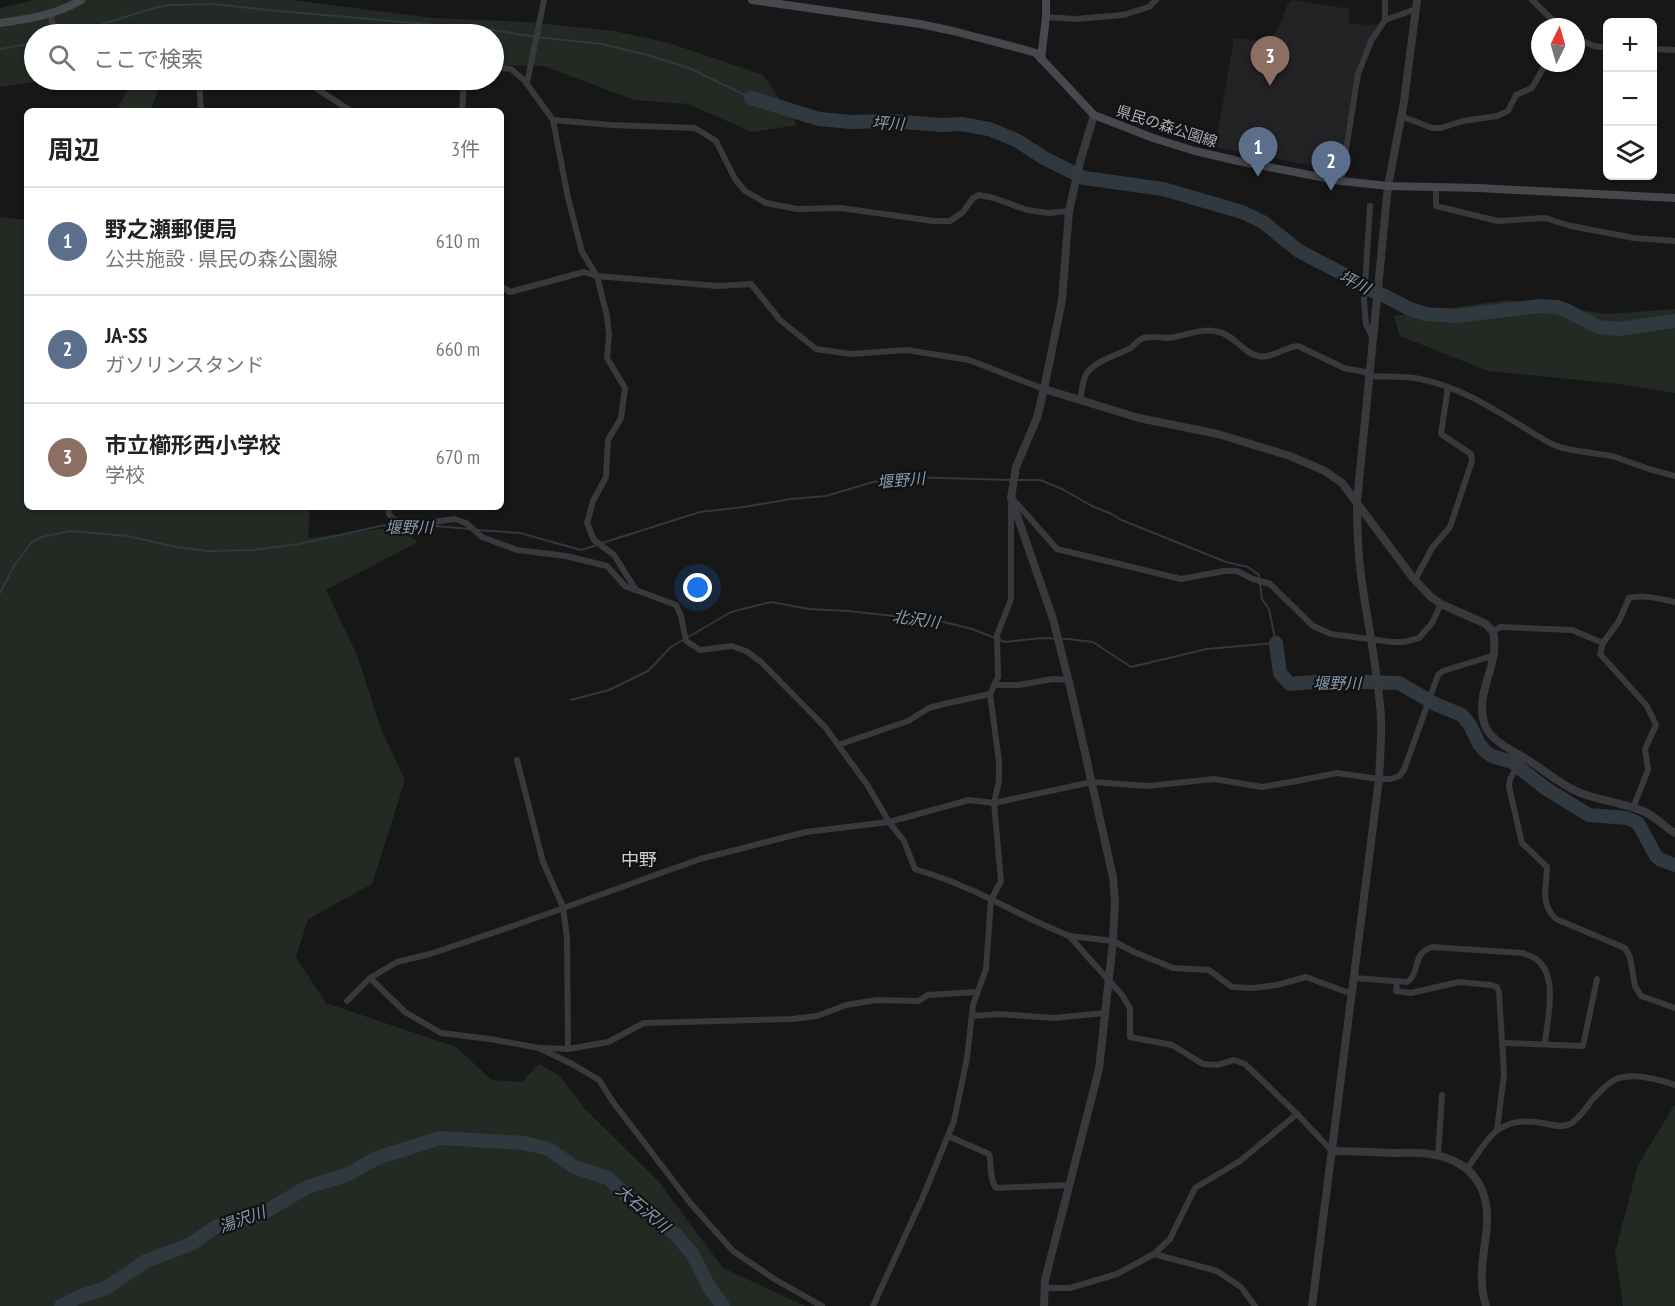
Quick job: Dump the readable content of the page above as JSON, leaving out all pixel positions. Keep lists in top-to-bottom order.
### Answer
{
  "streets": {
    "main road": ["県民の森公園線"]
  },
  "districts": ["中野"],
  "water": [
    "坪川",
    "堰野川",
    "北沢川",
    "大石沢川",
    "湯沢川"
  ],
  "north": "top",
  "page": {
    "map_buttons": ["+", "−"],
    "search": "ここで検索",
    "pins": ["3", "1", "2"],
    "heading": ["周辺", "3件"],
    "list": [
      {
        "mark": "1",
        "name": "野之瀬郵便局",
        "note": "公共施設 · 県民の森公園線",
        "value": "610 m"
      },
      {
        "mark": "2",
        "name": "JA-SS",
        "note": "ガソリンスタンド",
        "value": "660 m"
      },
      {
        "mark": "3",
        "name": "市立櫛形西小学校",
        "note": "学校",
        "value": "670 m"
      }
    ]
  }
}
